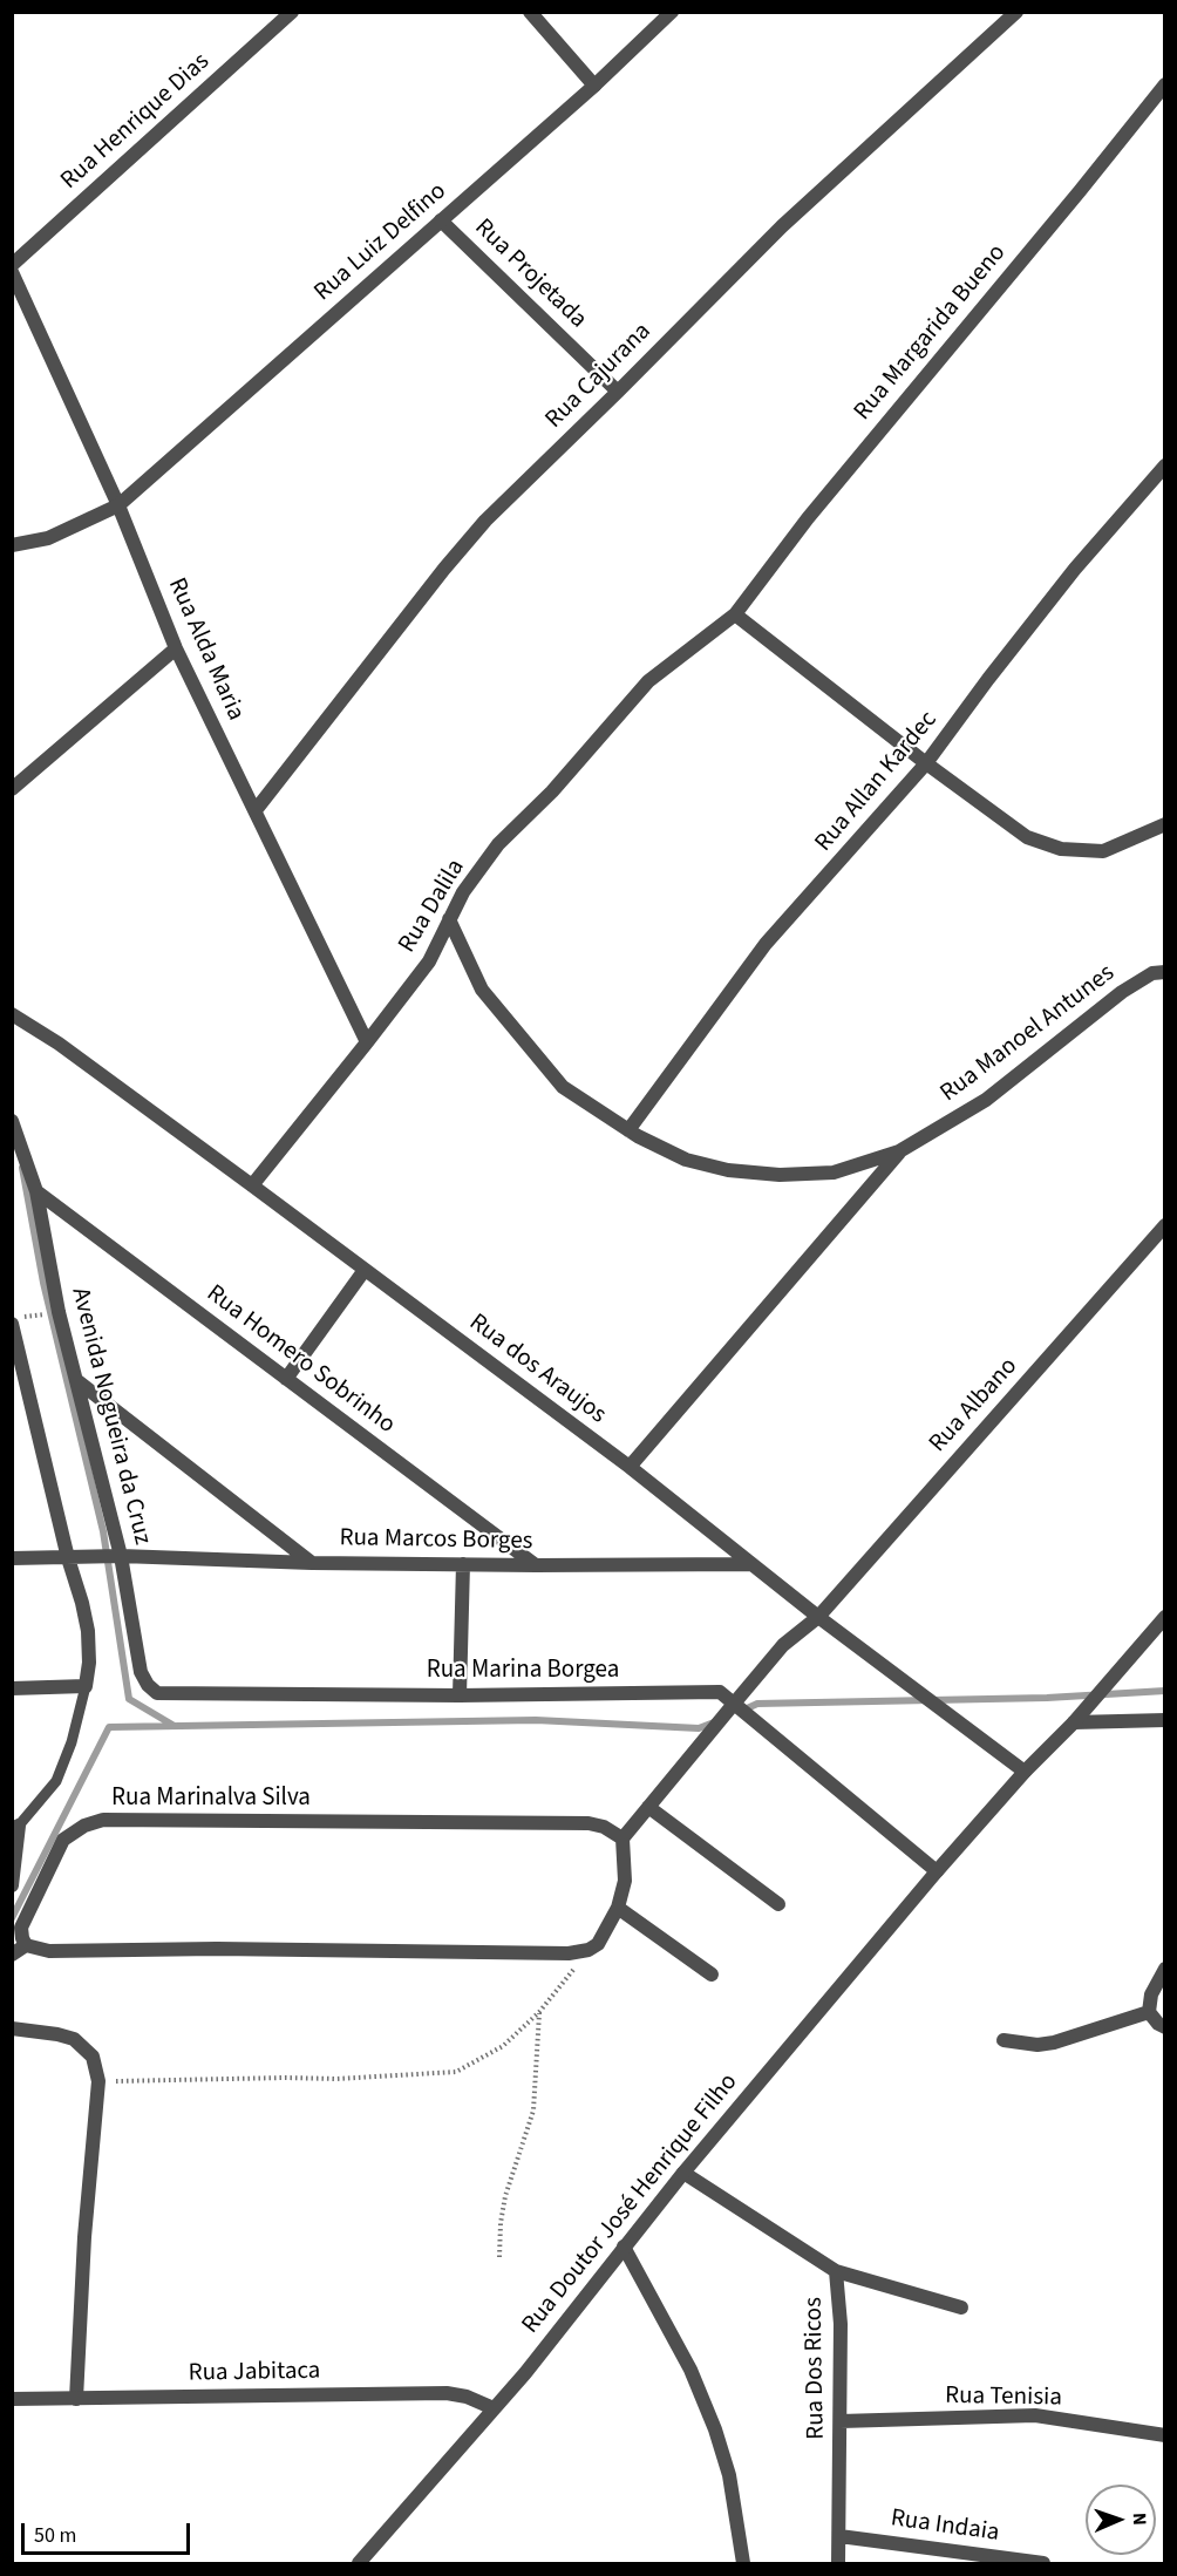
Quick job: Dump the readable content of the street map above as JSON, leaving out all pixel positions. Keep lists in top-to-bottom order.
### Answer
{
  "streets": {
    "street": [
      "Rua Henrique Dias",
      "Rua Luiz Delfino",
      "Rua Projetada",
      "Rua Margarida Bueno",
      "Rua Cajurana",
      "Rua Alda Maria",
      "Rua Allan Kardec",
      "Rua Dalila",
      "Rua Manoel Antunes",
      "Rua Homero Sobrinho",
      "Rua dos Araujos",
      "Rua Albano",
      "Avenida Nogueira da Cruz",
      "Rua Marcos Borges",
      "Rua Marina Borgea",
      "Rua Marinalva Silva",
      "Rua Doutor José Henrique Filho",
      "Rua Dos Ricos",
      "Rua Jabitaca",
      "Rua Tenisia",
      "Rua Indaia"
    ]
  },
  "crossings": [
    ["Rua Luiz Delfino", "Rua Projetada"],
    ["Rua Luiz Delfino", "Rua Alda Maria"],
    ["Rua Projetada", "Rua Cajurana"],
    ["Rua Margarida Bueno", "Rua Dalila"],
    ["Rua Cajurana", "Rua Alda Maria"],
    ["Rua Alda Maria", "Rua Dalila"],
    ["Rua Allan Kardec", "Rua Manoel Antunes"],
    ["Rua Dalila", "Rua Manoel Antunes"],
    ["Rua Dalila", "Rua dos Araujos"],
    ["Rua Homero Sobrinho", "Avenida Nogueira da Cruz"],
    ["Rua Homero Sobrinho", "Rua Marcos Borges"],
    ["Rua dos Araujos", "Rua Albano"],
    ["Rua dos Araujos", "Rua Marcos Borges"],
    ["Rua dos Araujos", "Rua Doutor José Henrique Filho"],
    ["Avenida Nogueira da Cruz", "Rua Marcos Borges"],
    ["Avenida Nogueira da Cruz", "Rua Marina Borgea"],
    ["Rua Doutor José Henrique Filho", "Rua Dos Ricos"],
    ["Rua Doutor José Henrique Filho", "Rua Jabitaca"],
    ["Rua Dos Ricos", "Rua Tenisia"],
    ["Rua Dos Ricos", "Rua Indaia"]
  ],
  "scale_bar": "50 m",
  "north": "right"
}
